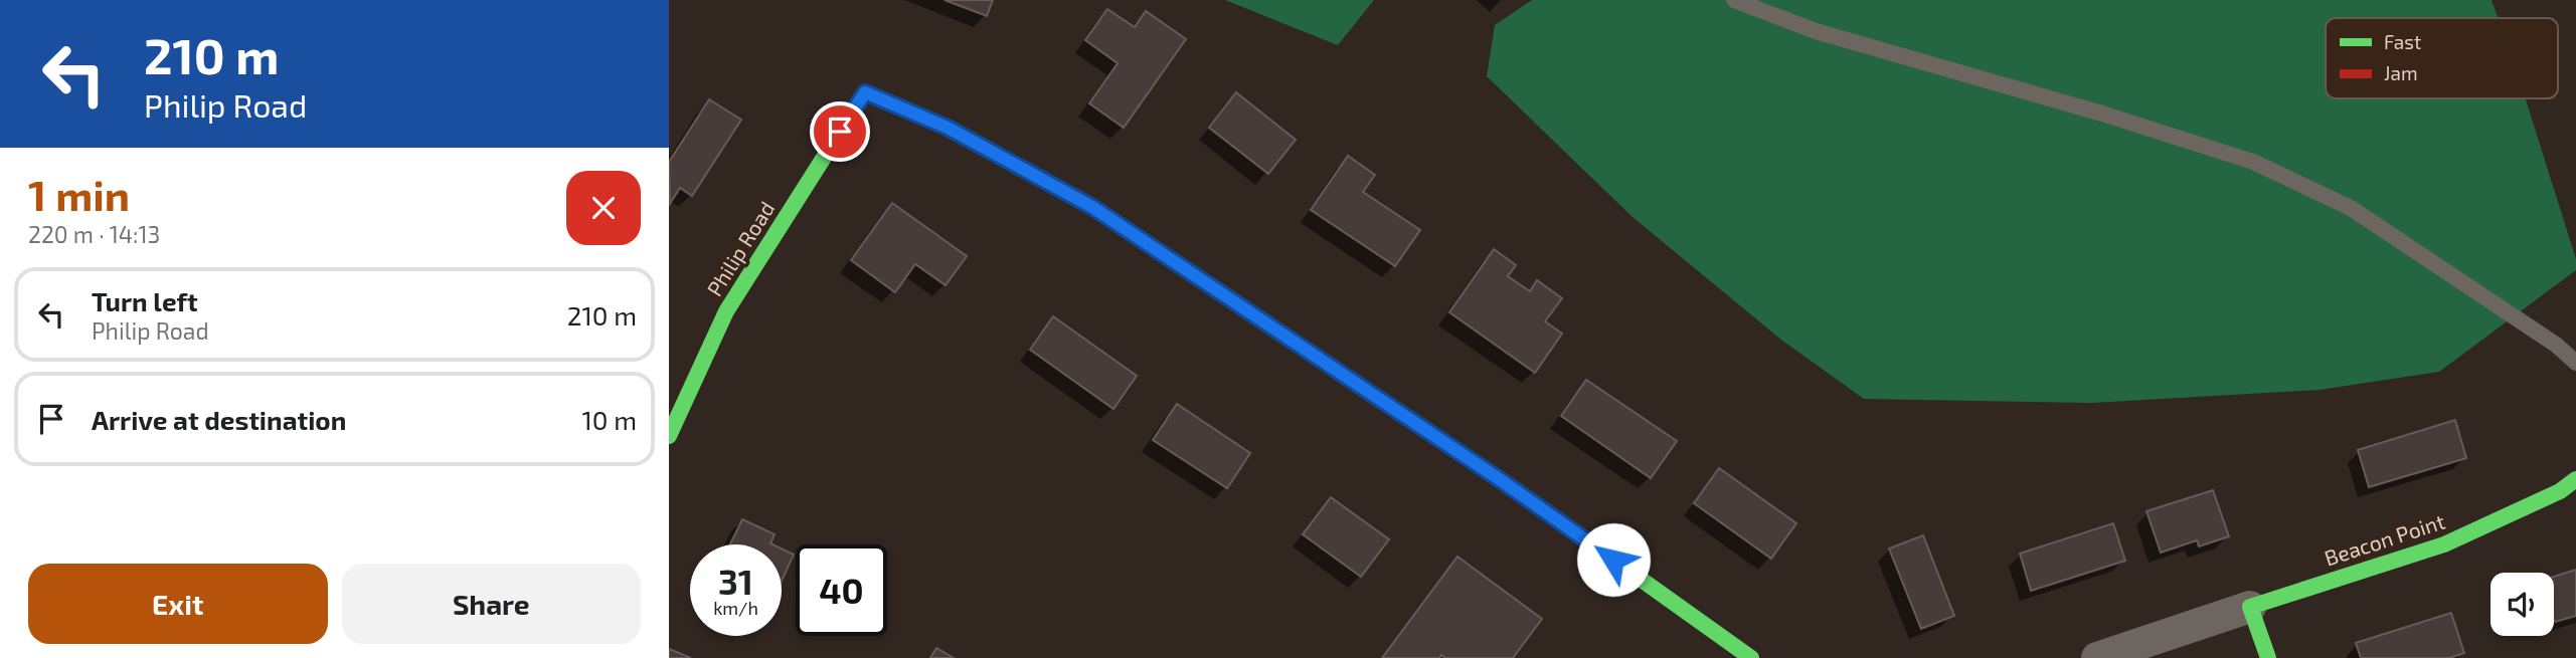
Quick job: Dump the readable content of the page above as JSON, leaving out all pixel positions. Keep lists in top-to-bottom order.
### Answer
{
  "streets": {
    "street": ["Philip Road", "Beacon Point"]
  },
  "legend": ["Fast", "Jam"],
  "page": {
    "turn": ["210 m", "Philip Road"],
    "heading": ["1 min", "220 m · 14:13"],
    "list": [
      {
        "name": "Turn left",
        "note": "Philip Road",
        "value": "210 m"
      },
      {
        "name": "Arrive at destination",
        "value": "10 m"
      }
    ],
    "speed": "31 km/h",
    "limit": "40",
    "buttons": ["Exit", "Share"]
  }
}
